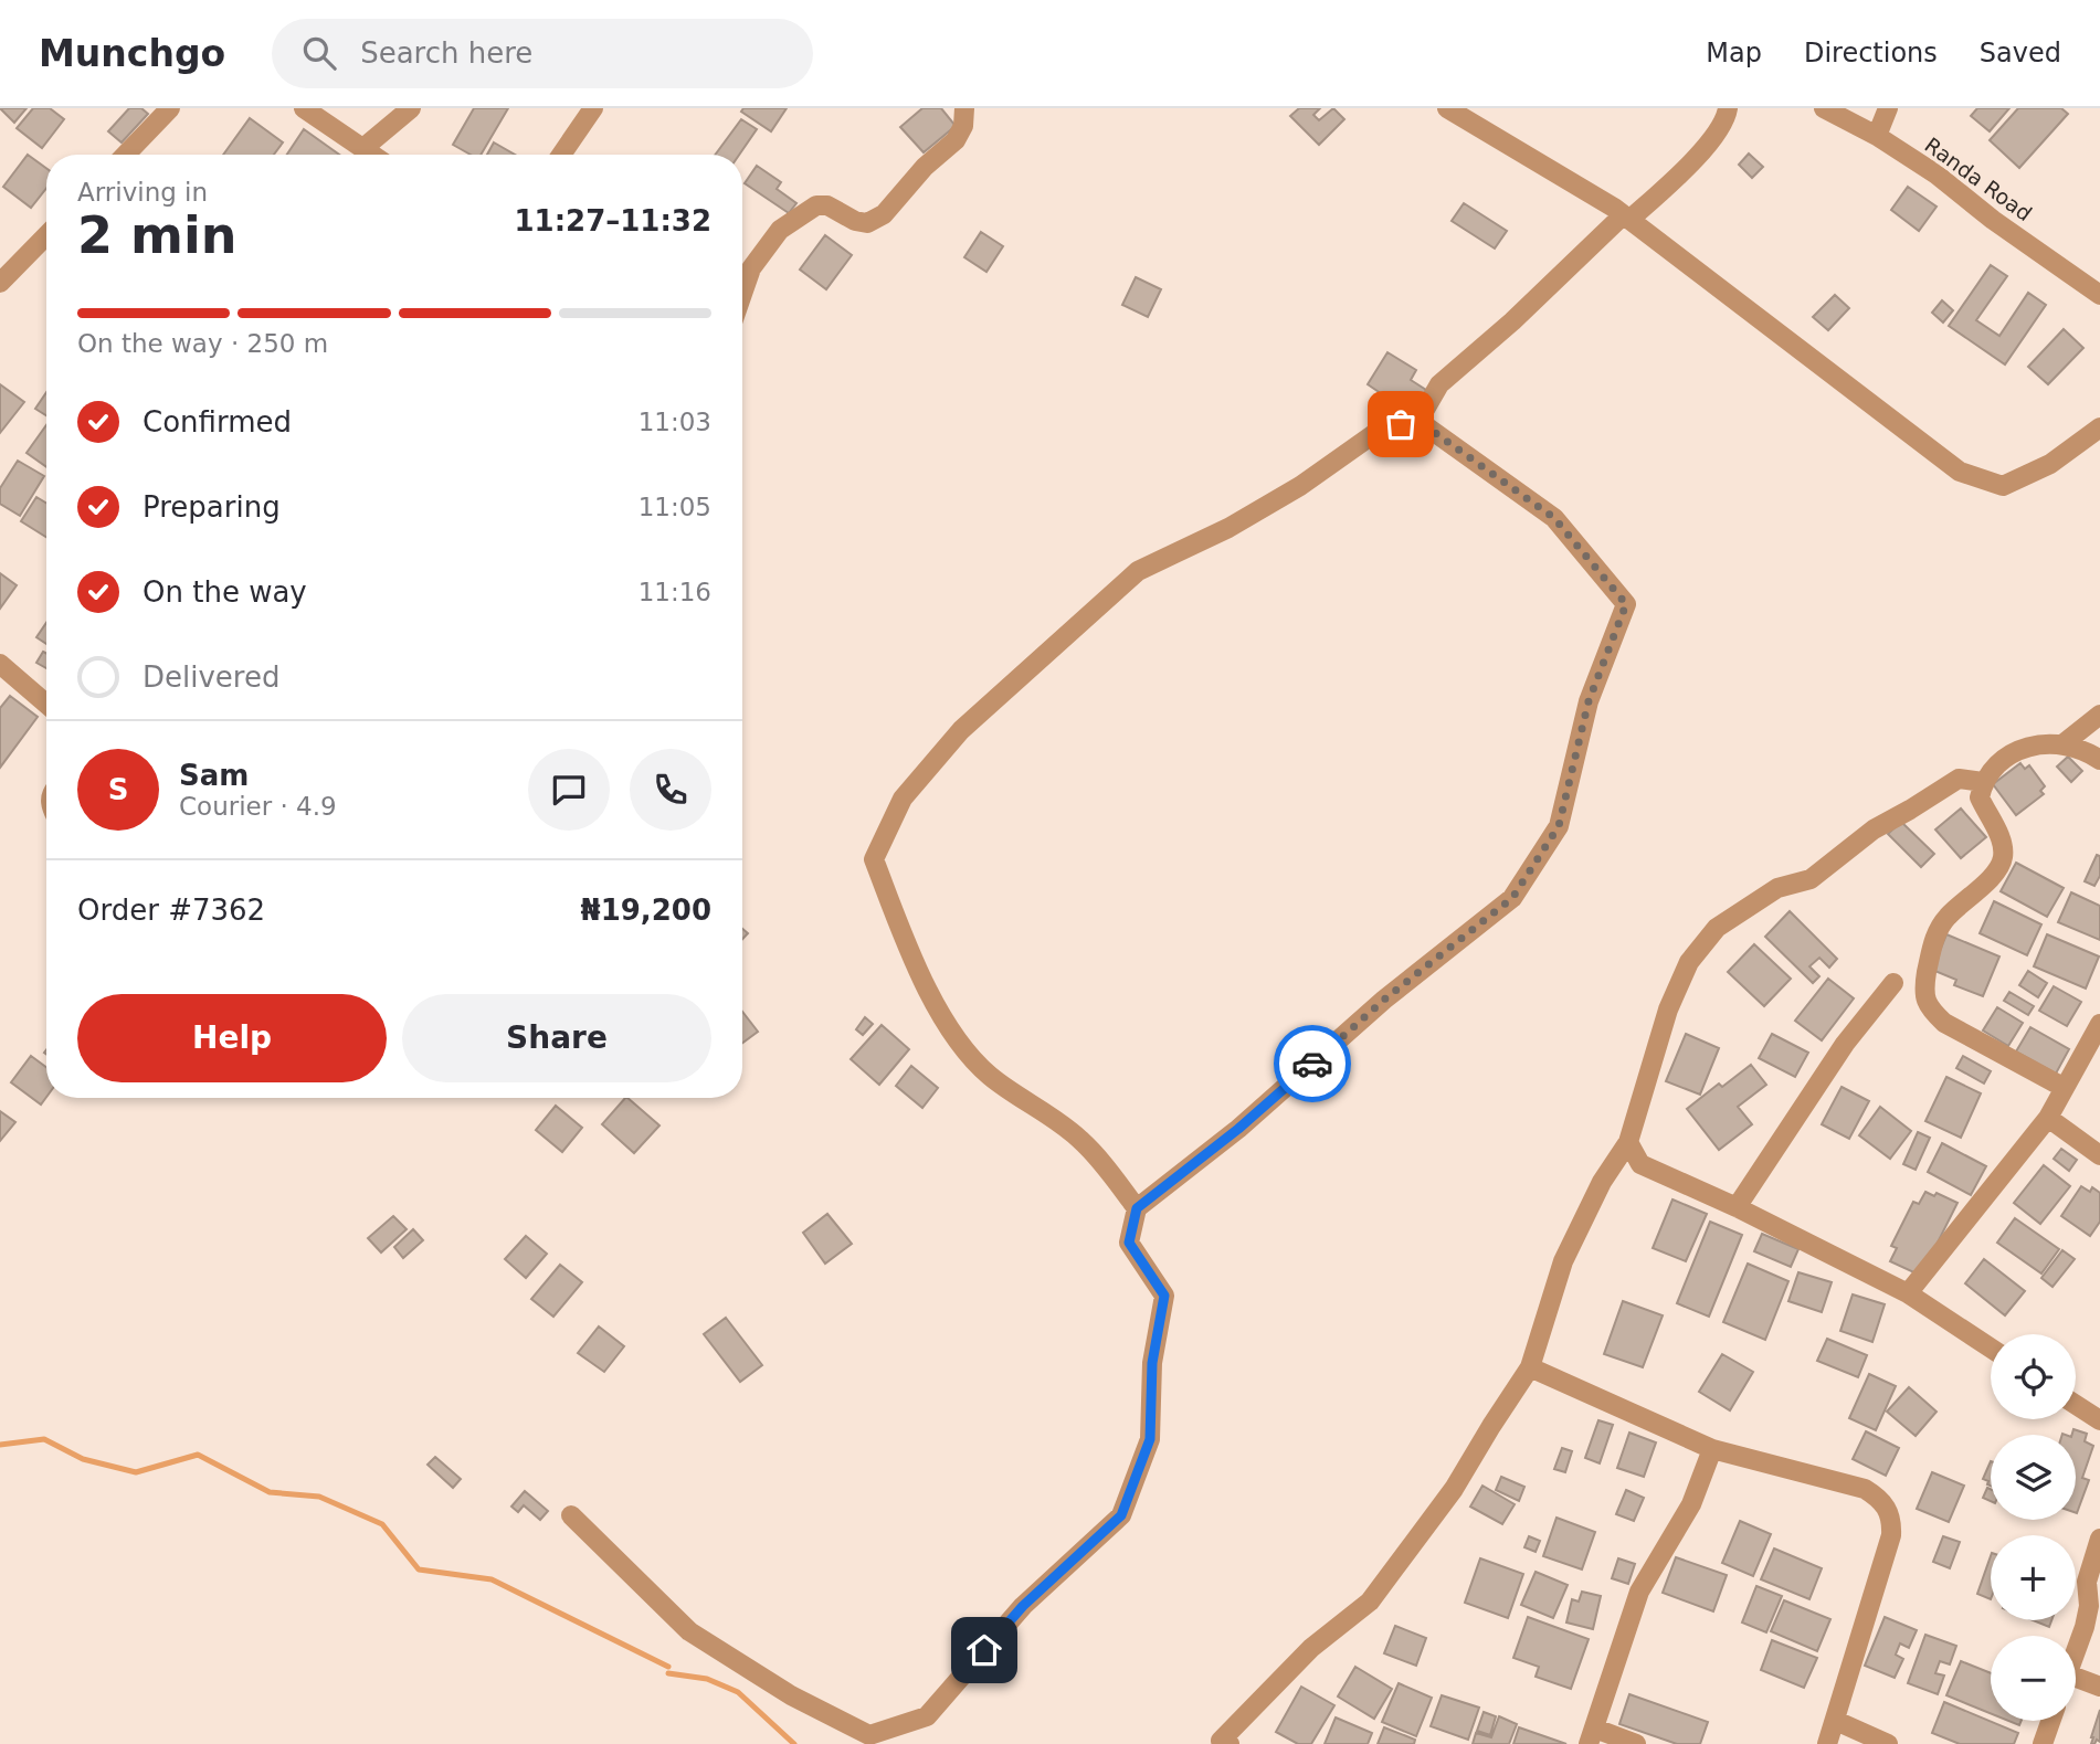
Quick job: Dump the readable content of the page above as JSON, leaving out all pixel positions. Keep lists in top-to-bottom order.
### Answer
{
  "streets": {
    "street": ["Randa Road"]
  },
  "page": {
    "header": "Munchgo",
    "search": "Search here",
    "nav": ["Map", "Directions", "Saved"],
    "heading": ["2 min", "Arriving in", "11:27–11:32"],
    "panel": [
      "Sam",
      "Courier · 4.9",
      "Order #7362",
      "₦19,200"
    ],
    "bar": "On the way · 250 m",
    "list": [
      ["Confirmed", "11:03"],
      ["Preparing", "11:05"],
      ["On the way", "11:16"],
      "Delivered"
    ],
    "round": "S",
    "buttons": ["Help", "Share"],
    "map_buttons": ["+", "−"]
  }
}
